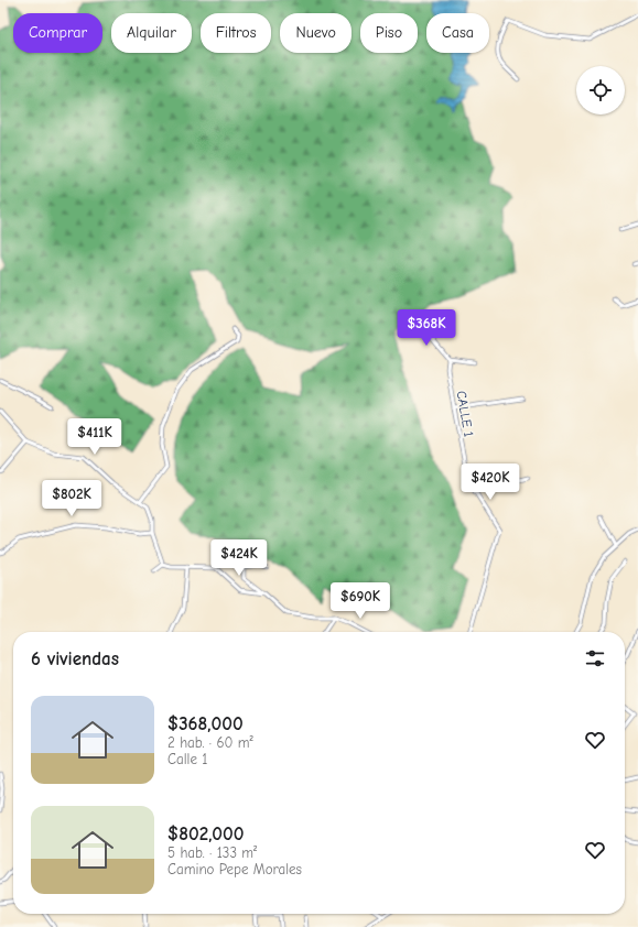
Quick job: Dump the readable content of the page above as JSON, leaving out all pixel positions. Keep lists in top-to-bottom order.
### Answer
{
  "streets": {
    "street": ["CALLE 1"]
  },
  "page": {
    "chip": [
      "Comprar",
      "Alquilar",
      "Filtros",
      "Nuevo",
      "Piso",
      "Casa"
    ],
    "price": [
      "$368K",
      "$411K",
      "$420K",
      "$802K",
      "$424K",
      "$690K"
    ],
    "heading": "6 viviendas",
    "list": [
      {
        "name": "$368,000",
        "note": "2 hab. · 60 m² · Calle 1"
      },
      {
        "name": "$802,000",
        "note": "5 hab. · 133 m² · Camino Pepe Morales"
      }
    ]
  }
}
